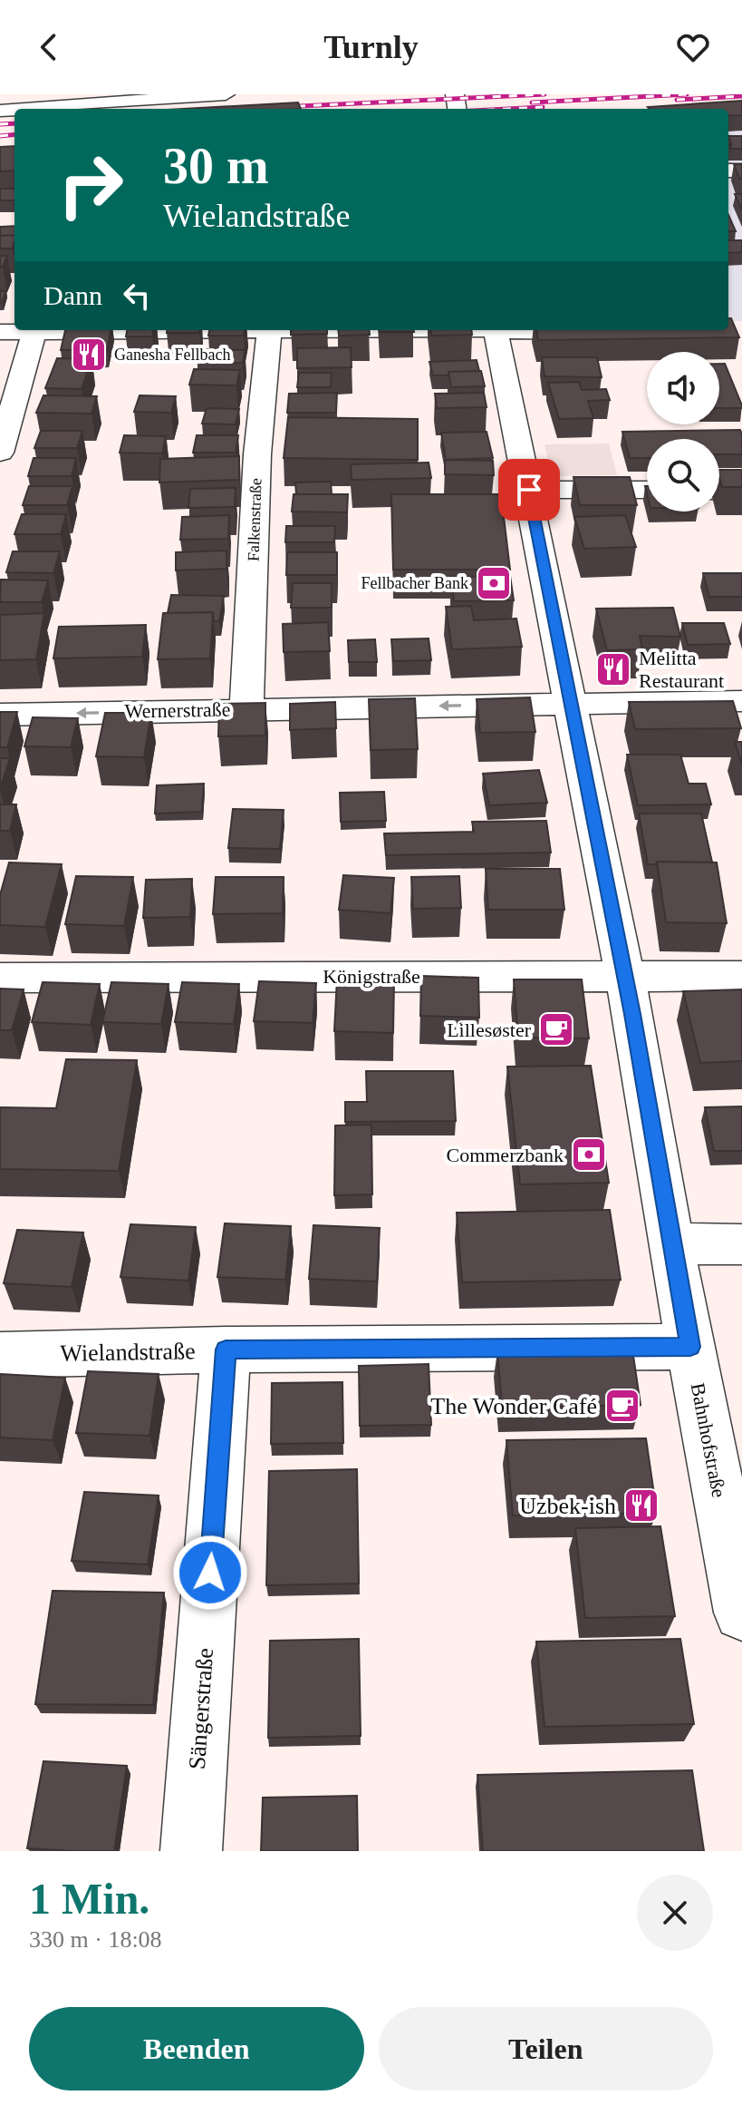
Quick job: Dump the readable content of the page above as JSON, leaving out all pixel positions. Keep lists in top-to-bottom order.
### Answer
{
  "streets": {
    "street": [
      "Falkenstraße",
      "Wernerstraße",
      "Königstraße",
      "Wielandstraße",
      "Bahnhofstraße",
      "Sängerstraße"
    ]
  },
  "crossings": [
    ["Falkenstraße", "Wernerstraße"],
    ["Wernerstraße", "Bahnhofstraße"],
    ["Königstraße", "Bahnhofstraße"],
    ["Wielandstraße", "Bahnhofstraße"],
    ["Wielandstraße", "Sängerstraße"]
  ],
  "one_way": ["Wernerstraße"],
  "places": {
    "restaurant": ["Ganesha Fellbach", "Melitta Restaurant", "Uzbek-ish"],
    "bank": ["Fellbacher Bank", "Commerzbank"],
    "cafe": ["Lillesøster", "The Wonder Café"]
  },
  "page": {
    "header": "Turnly",
    "turn": ["30 m", "Wielandstraße"],
    "then": "Dann",
    "heading": ["1 Min.", "330 m · 18:08"],
    "buttons": ["Beenden", "Teilen"]
  }
}
